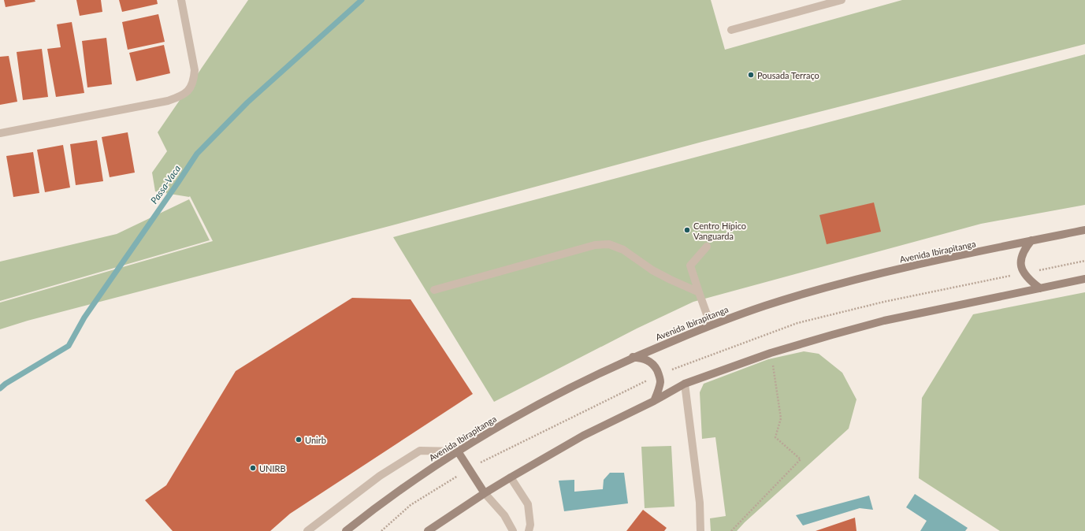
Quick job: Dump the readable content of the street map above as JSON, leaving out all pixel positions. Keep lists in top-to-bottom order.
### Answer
{
  "streets": {
    "main road": ["Avenida Ibirapitanga"]
  },
  "water": ["Passa-Vaca"],
  "places": [
    "Pousada Terraço",
    "Centro Hípico Vanguarda",
    "Unirb",
    "UNIRB"
  ]
}
